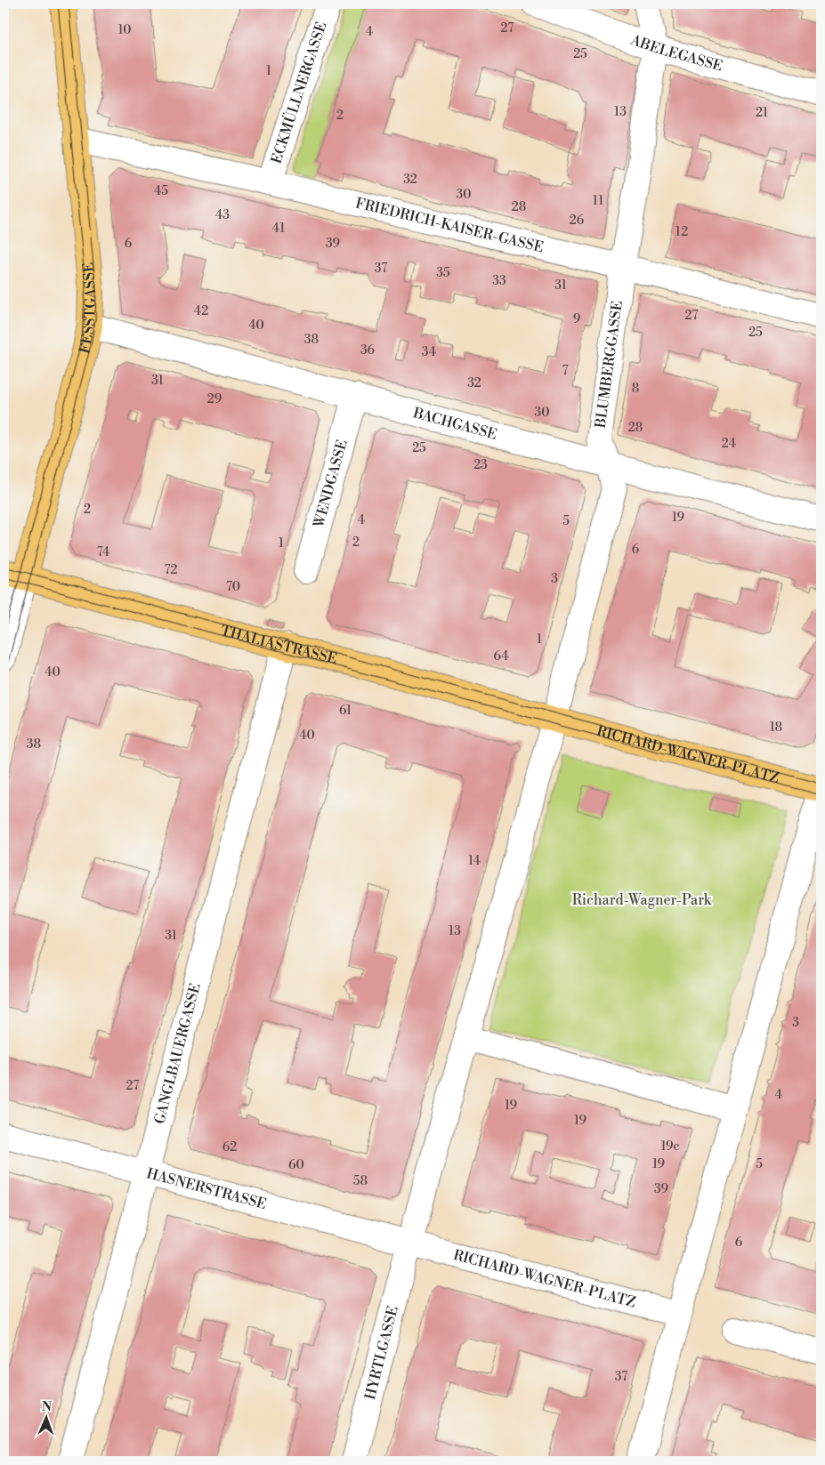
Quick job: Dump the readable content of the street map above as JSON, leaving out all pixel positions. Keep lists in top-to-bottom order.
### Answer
{
  "streets": {
    "main road": ["FESSTGASSE", "THALIASTRASSE", "RICHARD-WAGNER-PLATZ"],
    "street": [
      "ABELEGASSE",
      "ECKMÜLLNERGASSE",
      "FRIEDRICH-KAISER-GASSE",
      "BLUMBERGGASSE",
      "BACHGASSE",
      "WENDGASSE",
      "GANGLBAUERGASSE",
      "HASNERSTRASSE",
      "HYRTLGASSE"
    ]
  },
  "crossings": [
    ["ABELEGASSE", "BLUMBERGGASSE"],
    ["ECKMÜLLNERGASSE", "FRIEDRICH-KAISER-GASSE"],
    ["FRIEDRICH-KAISER-GASSE", "FESSTGASSE"],
    ["FRIEDRICH-KAISER-GASSE", "BLUMBERGGASSE"],
    ["FESSTGASSE", "BACHGASSE"],
    ["FESSTGASSE", "THALIASTRASSE"],
    ["BLUMBERGGASSE", "BACHGASSE"],
    ["BLUMBERGGASSE", "THALIASTRASSE"],
    ["BLUMBERGGASSE", "RICHARD-WAGNER-PLATZ"],
    ["BACHGASSE", "WENDGASSE"],
    ["THALIASTRASSE", "RICHARD-WAGNER-PLATZ"],
    ["THALIASTRASSE", "GANGLBAUERGASSE"],
    ["RICHARD-WAGNER-PLATZ", "HASNERSTRASSE"],
    ["RICHARD-WAGNER-PLATZ", "HYRTLGASSE"],
    ["GANGLBAUERGASSE", "HASNERSTRASSE"],
    ["HASNERSTRASSE", "HYRTLGASSE"]
  ],
  "parks": ["Richard-Wagner-Park"],
  "house_numbers": [
    "27",
    "10",
    "4",
    "25",
    "1",
    "13",
    "21",
    "2",
    "32",
    "45",
    "30",
    "11",
    "28",
    "43",
    "26",
    "41",
    "12",
    "6",
    "39",
    "37",
    "35",
    "33",
    "31",
    "42",
    "27",
    "9",
    "40",
    "25",
    "38",
    "36",
    "34",
    "7",
    "31",
    "32",
    "8",
    "29",
    "30",
    "28",
    "24",
    "25",
    "23",
    "2",
    "19",
    "4",
    "5",
    "2",
    "1",
    "6",
    "74",
    "72",
    "3",
    "70",
    "1",
    "64",
    "40",
    "61",
    "18",
    "40",
    "38",
    "14",
    "13",
    "31",
    "3",
    "27",
    "4",
    "19",
    "19",
    "19c",
    "62",
    "19",
    "5",
    "60",
    "58",
    "39",
    "6",
    "37"
  ],
  "north": "top"
}
